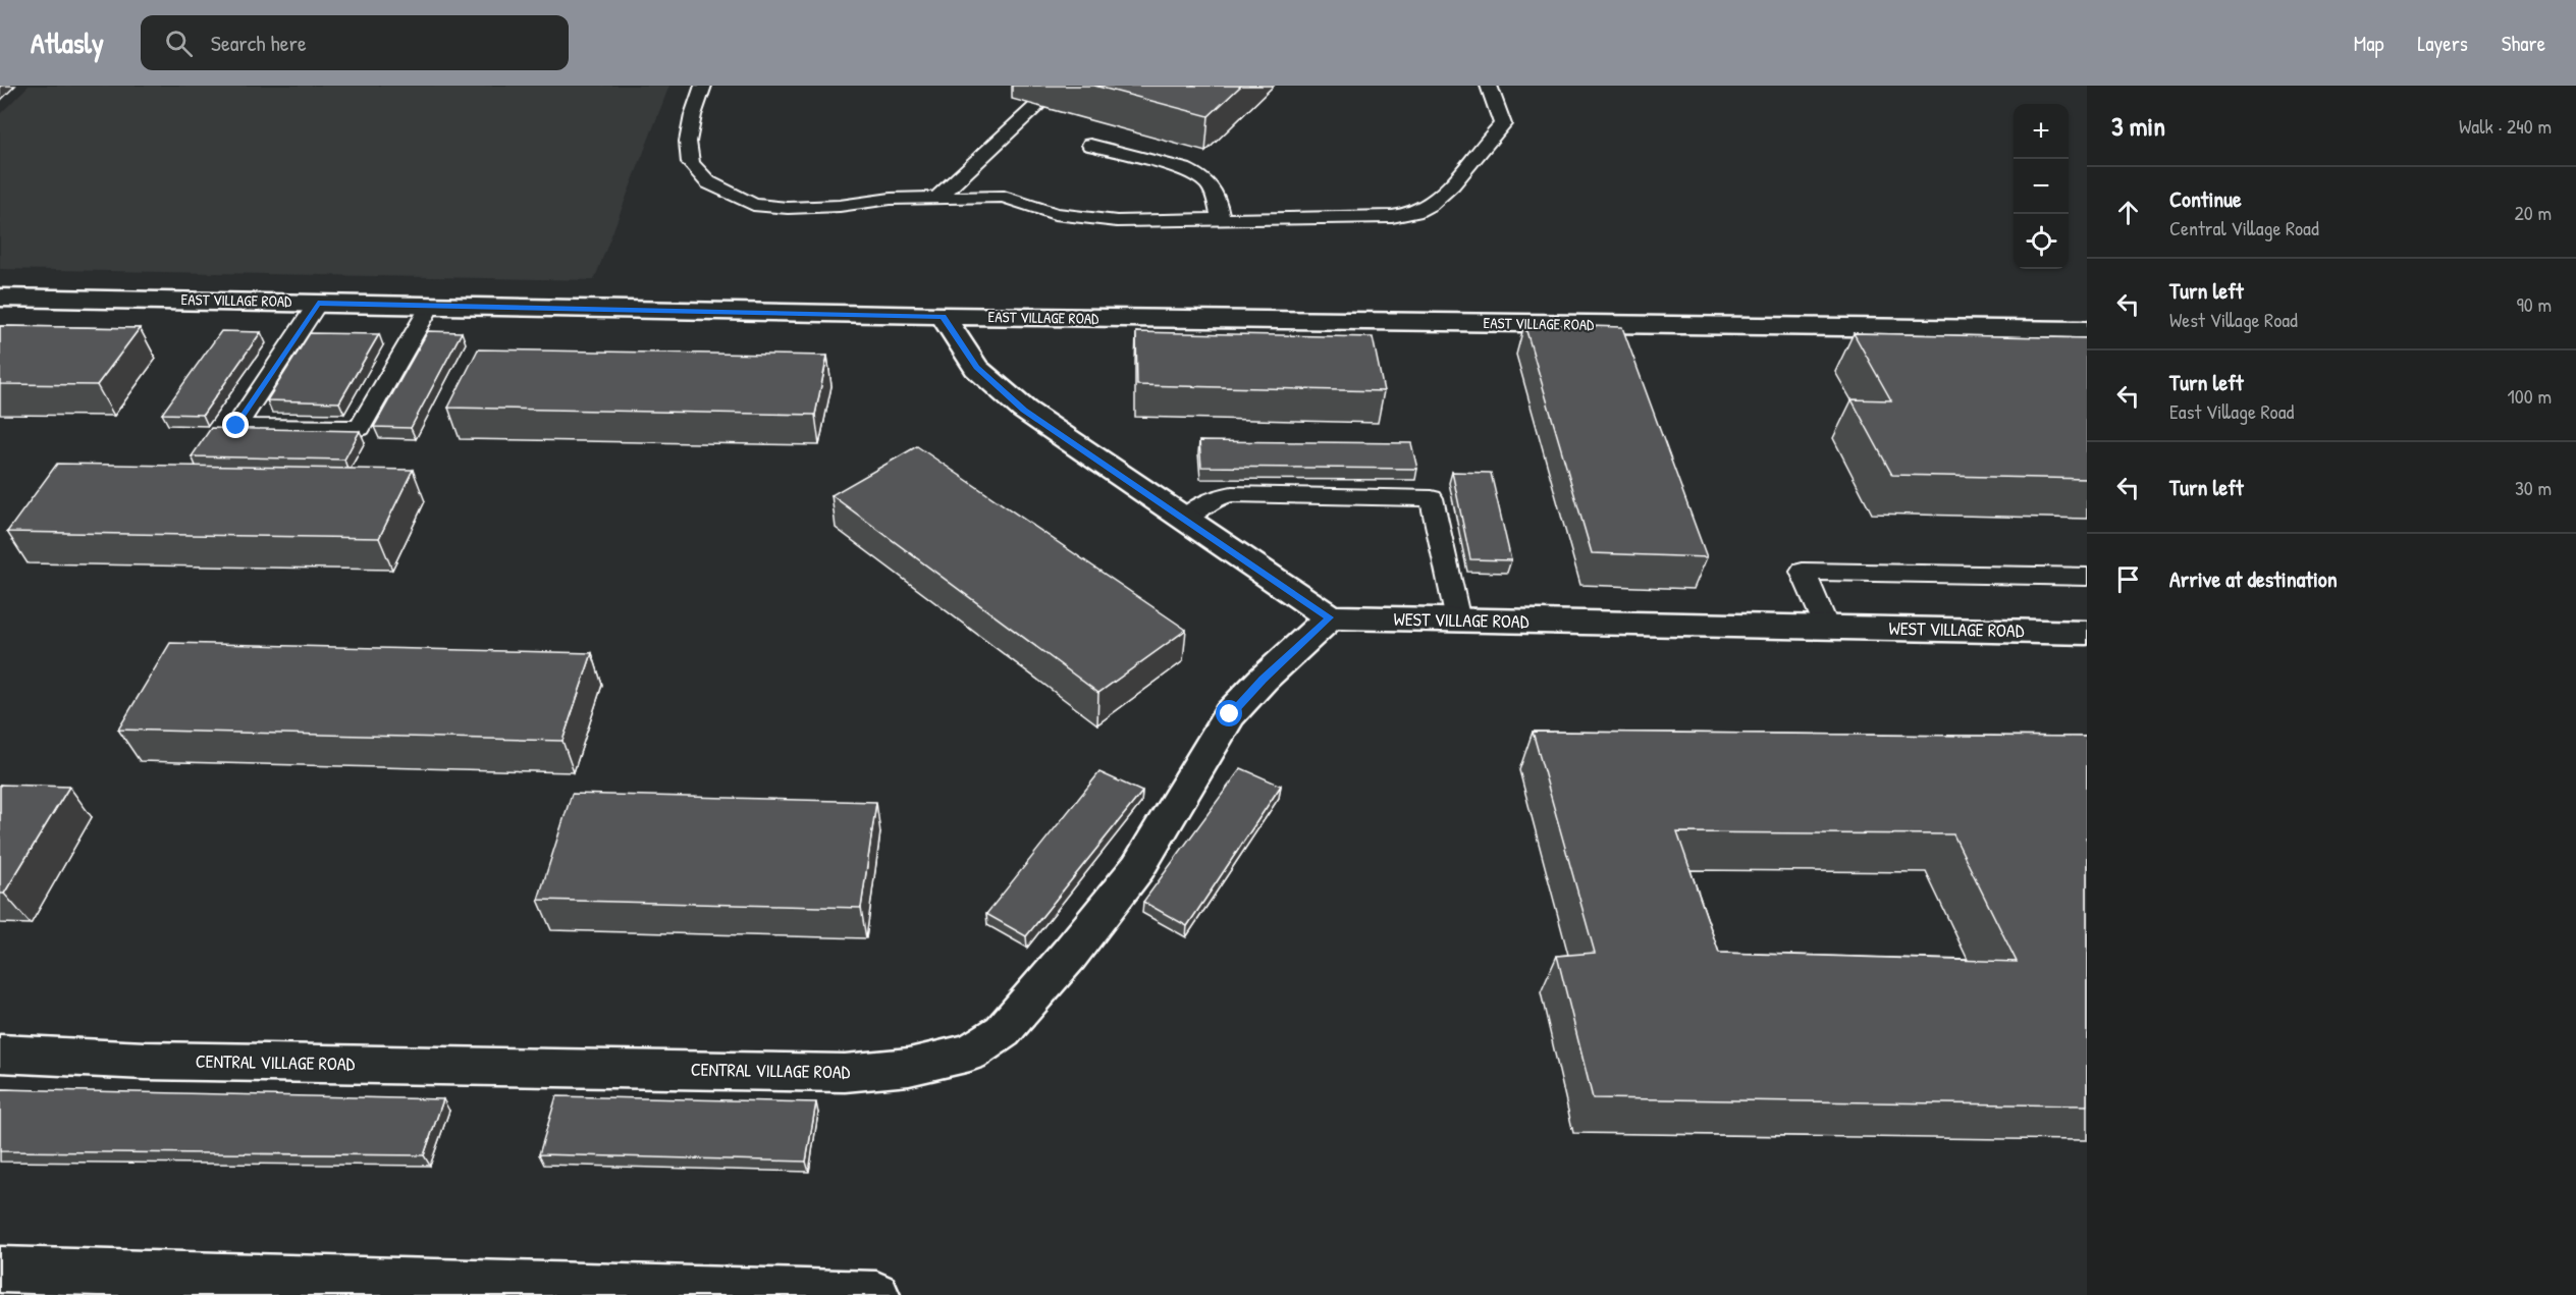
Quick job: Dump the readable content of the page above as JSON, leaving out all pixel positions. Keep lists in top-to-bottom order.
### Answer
{
  "streets": {
    "street": ["EAST VILLAGE ROAD", "WEST VILLAGE ROAD", "CENTRAL VILLAGE ROAD"]
  },
  "crossings": [
    ["WEST VILLAGE ROAD", "CENTRAL VILLAGE ROAD"]
  ],
  "page": {
    "header": "Atlasly",
    "search": "Search here",
    "nav": ["Map", "Layers", "Share"],
    "heading": ["3 min", "Walk · 240 m"],
    "map_buttons": ["+", "−"],
    "list": [
      ["Continue", "Central Village Road", "20 m"],
      ["Turn left", "West Village Road", "90 m"],
      ["Turn left", "East Village Road", "100 m"],
      ["Turn left", "30 m"],
      "Arrive at destination"
    ]
  }
}
